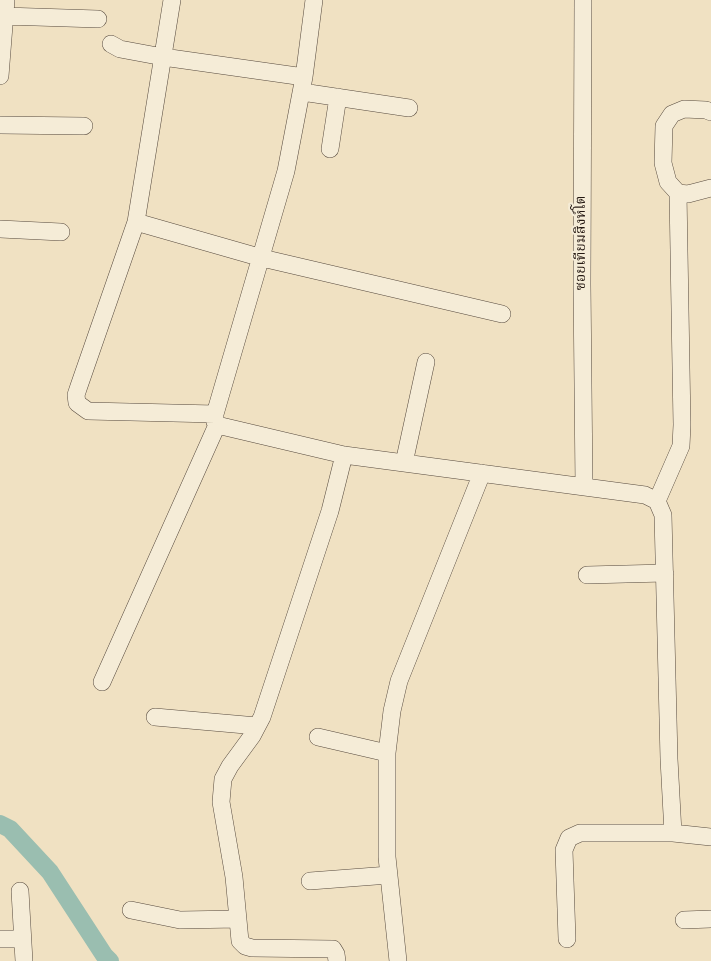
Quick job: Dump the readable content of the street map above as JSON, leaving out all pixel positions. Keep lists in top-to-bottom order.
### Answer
{
  "streets": {
    "street": ["ซอยเทียมสิงห์โต"]
  }
}
